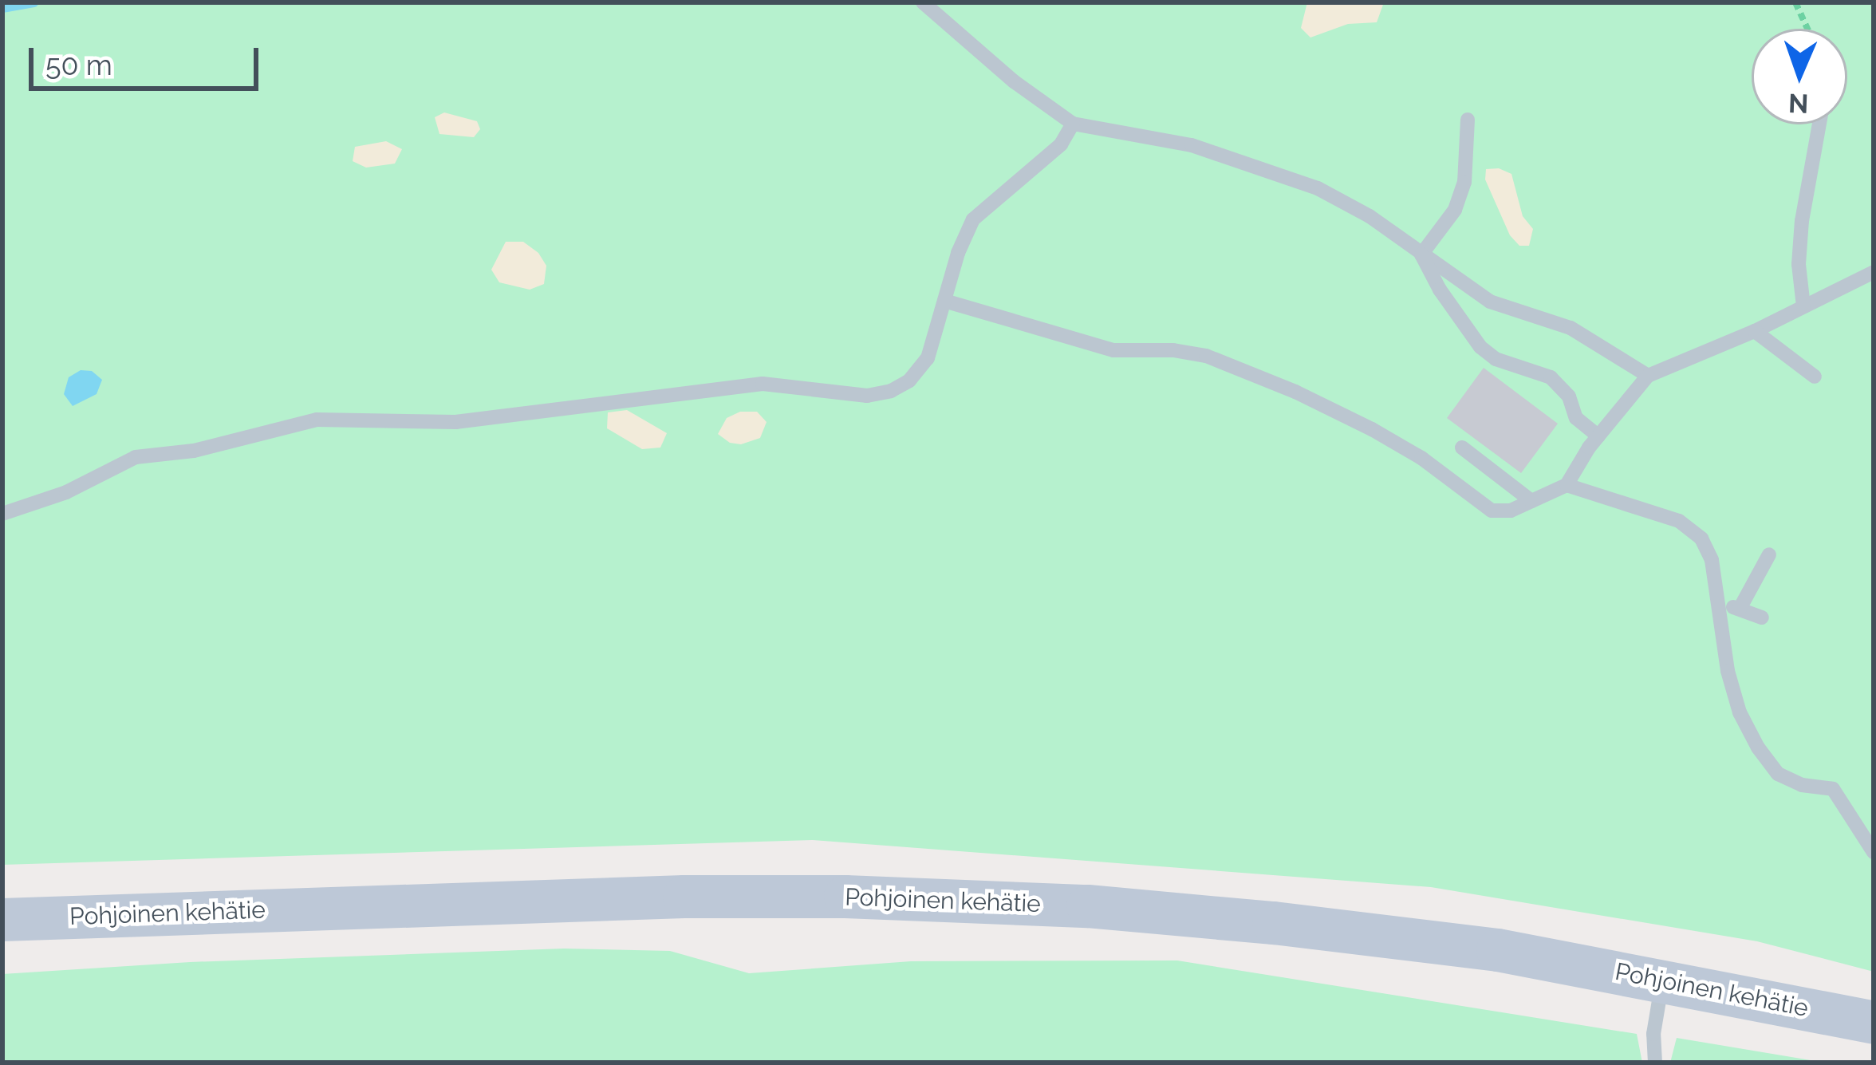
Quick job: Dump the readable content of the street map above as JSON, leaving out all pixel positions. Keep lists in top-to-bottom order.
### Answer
{
  "streets": {
    "main road": ["Pohjoinen kehätie"]
  },
  "scale_bar": "50 m",
  "north": "bottom"
}
